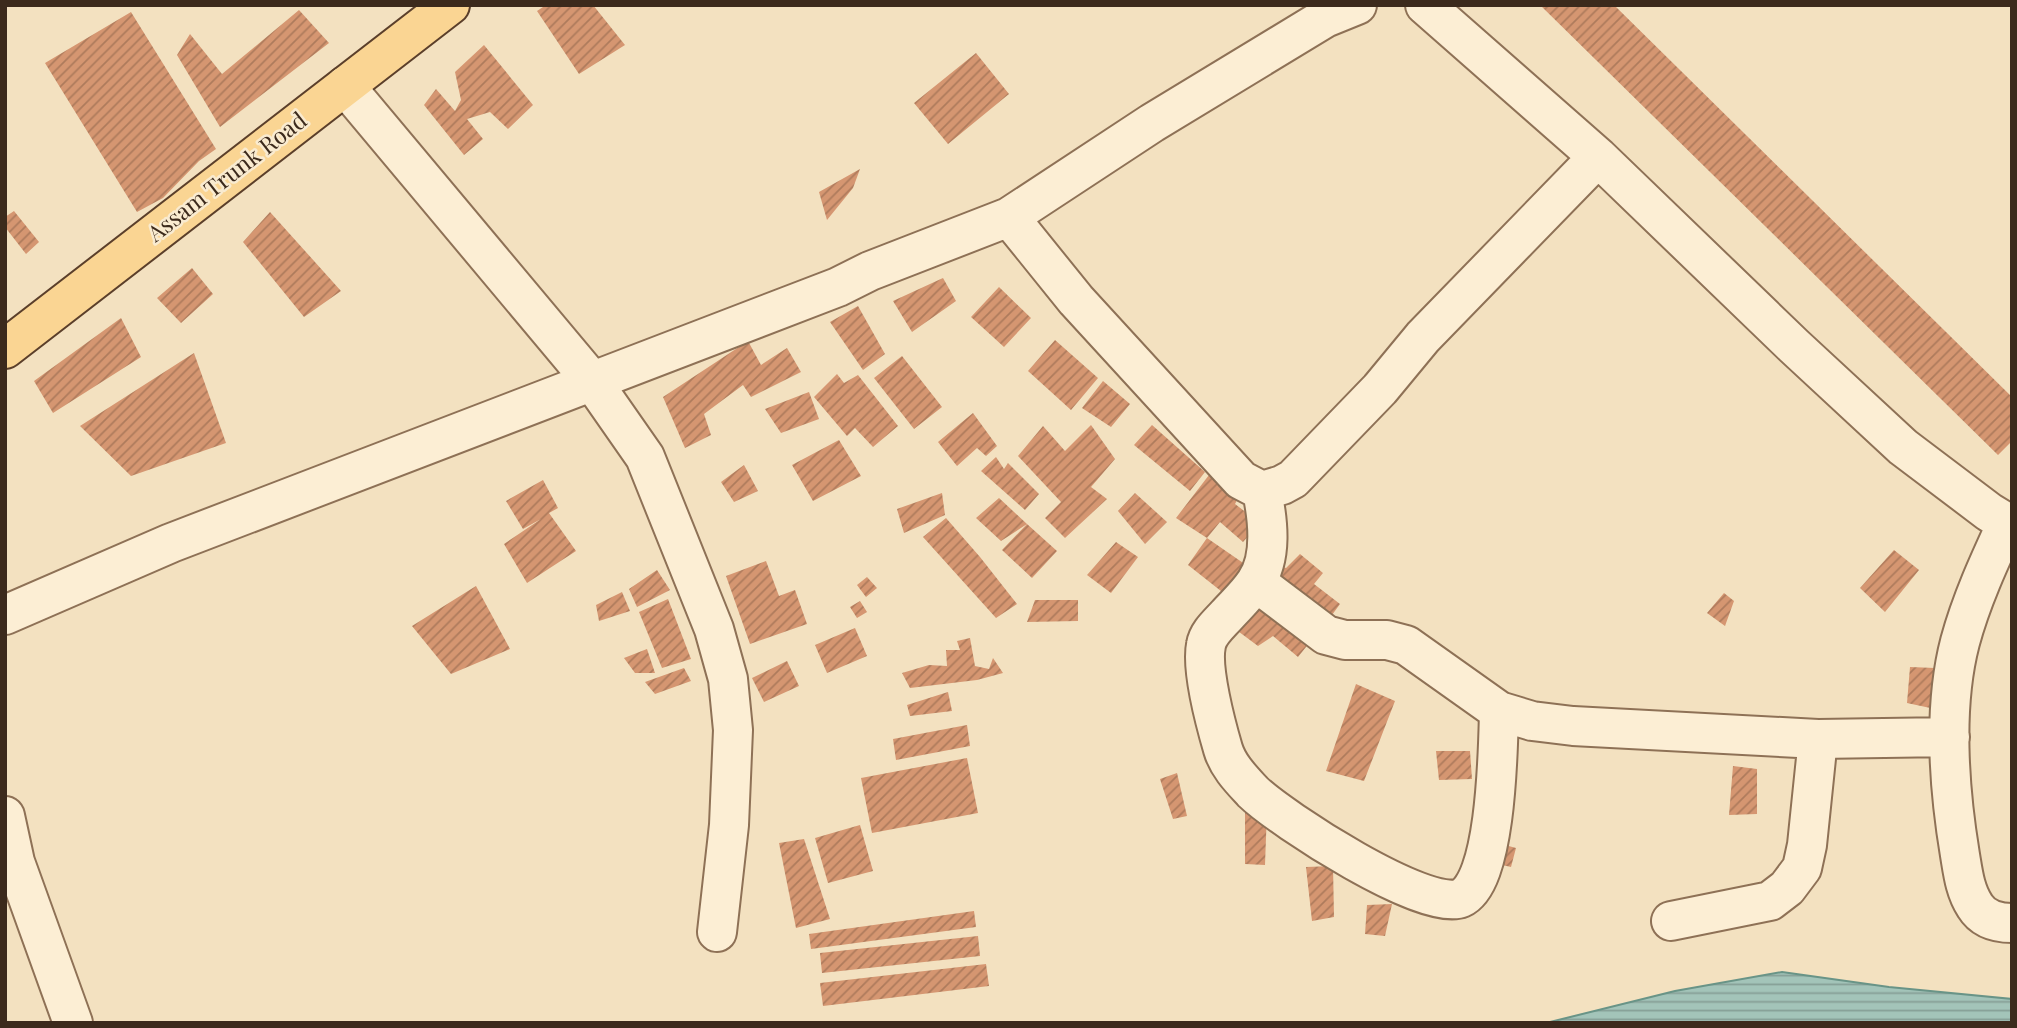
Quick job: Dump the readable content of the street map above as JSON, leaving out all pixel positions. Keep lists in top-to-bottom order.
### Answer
{
  "streets": {
    "main road": ["Assam Trunk Road"]
  }
}
